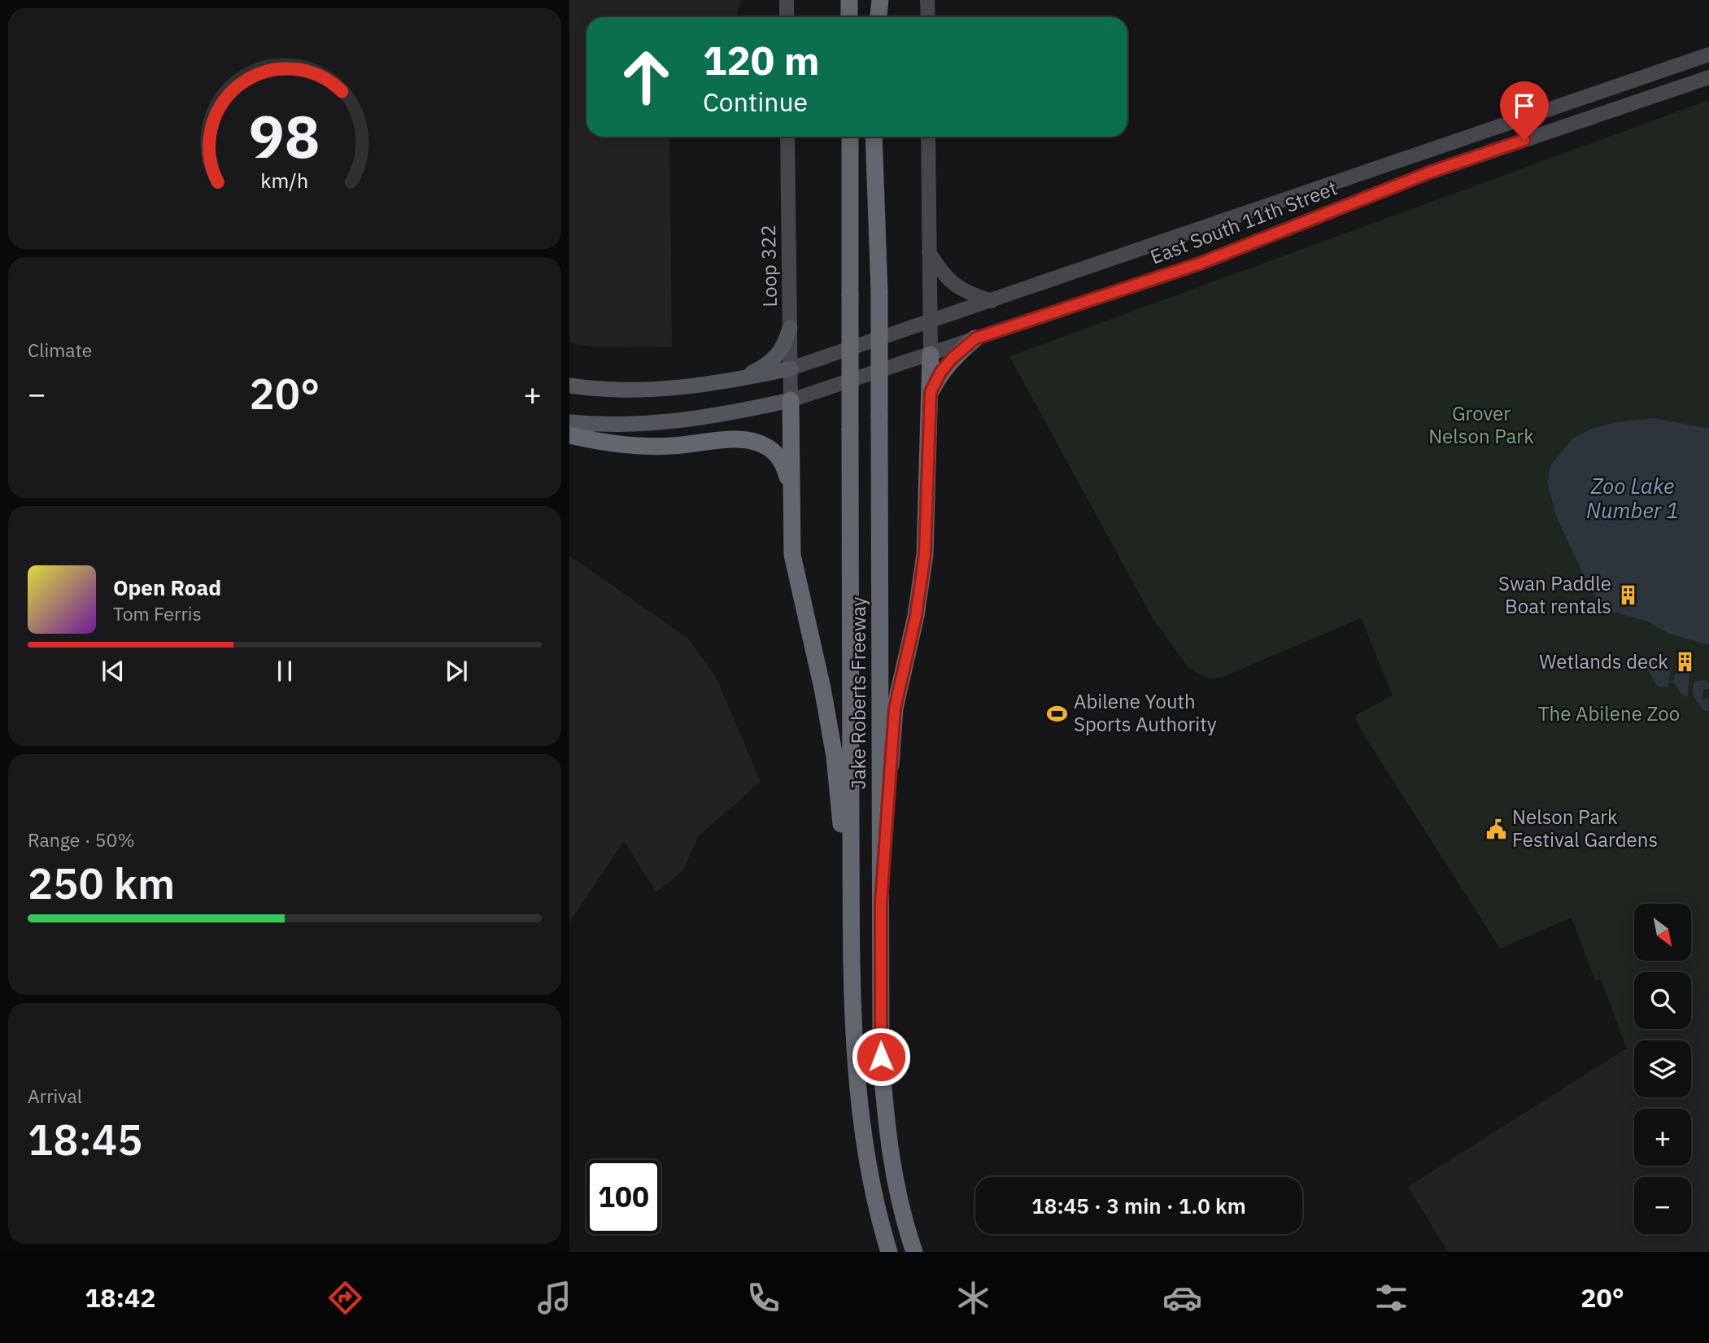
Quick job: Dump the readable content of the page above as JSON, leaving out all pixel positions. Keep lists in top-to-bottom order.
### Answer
{
  "streets": {
    "highway": ["Jake Roberts Freeway"],
    "main road": ["East South 11th Street", "Loop 322"]
  },
  "crossings": [
    ["East South 11th Street", "Loop 322"]
  ],
  "water": ["Zoo Lake Number 1"],
  "parks": ["Grover Nelson Park", "The Abilene Zoo"],
  "places": {
    "building": ["Swan Paddle Boat rentals", "Wetlands deck"],
    "sports": ["Abilene Youth Sports Authority"],
    "public building": ["Nelson Park Festival Gardens"]
  },
  "north": "bottom right",
  "page": {
    "turn": ["120 m", "Continue"],
    "tile": [
      "Climate",
      ["Range · 50%", "250 km"],
      ["Arrival", "18:45"]
    ],
    "heat": ["−", "20°", "+"],
    "song": ["Open Road", "Tom Ferris"],
    "map_buttons": ["+", "−"],
    "limit": "100",
    "trip": "18:45 · 3 min · 1.0 km",
    "tabs": ["18:42", "20°"],
    "gauge": ["98", "km/h"]
  }
}
